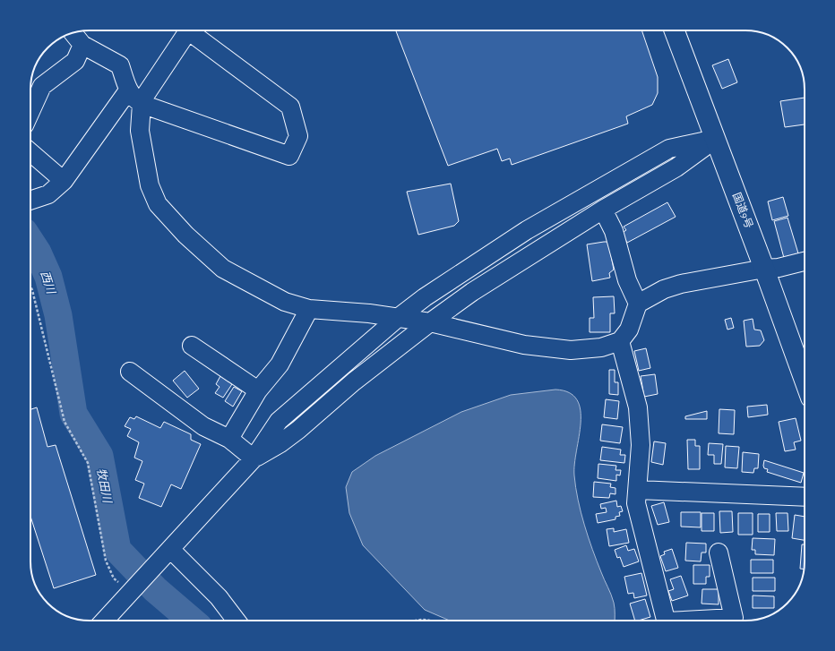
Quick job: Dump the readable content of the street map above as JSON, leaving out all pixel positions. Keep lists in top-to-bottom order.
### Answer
{
  "streets": {
    "highway": ["国道9号"]
  },
  "water": ["西川", "牧田川"]
}
